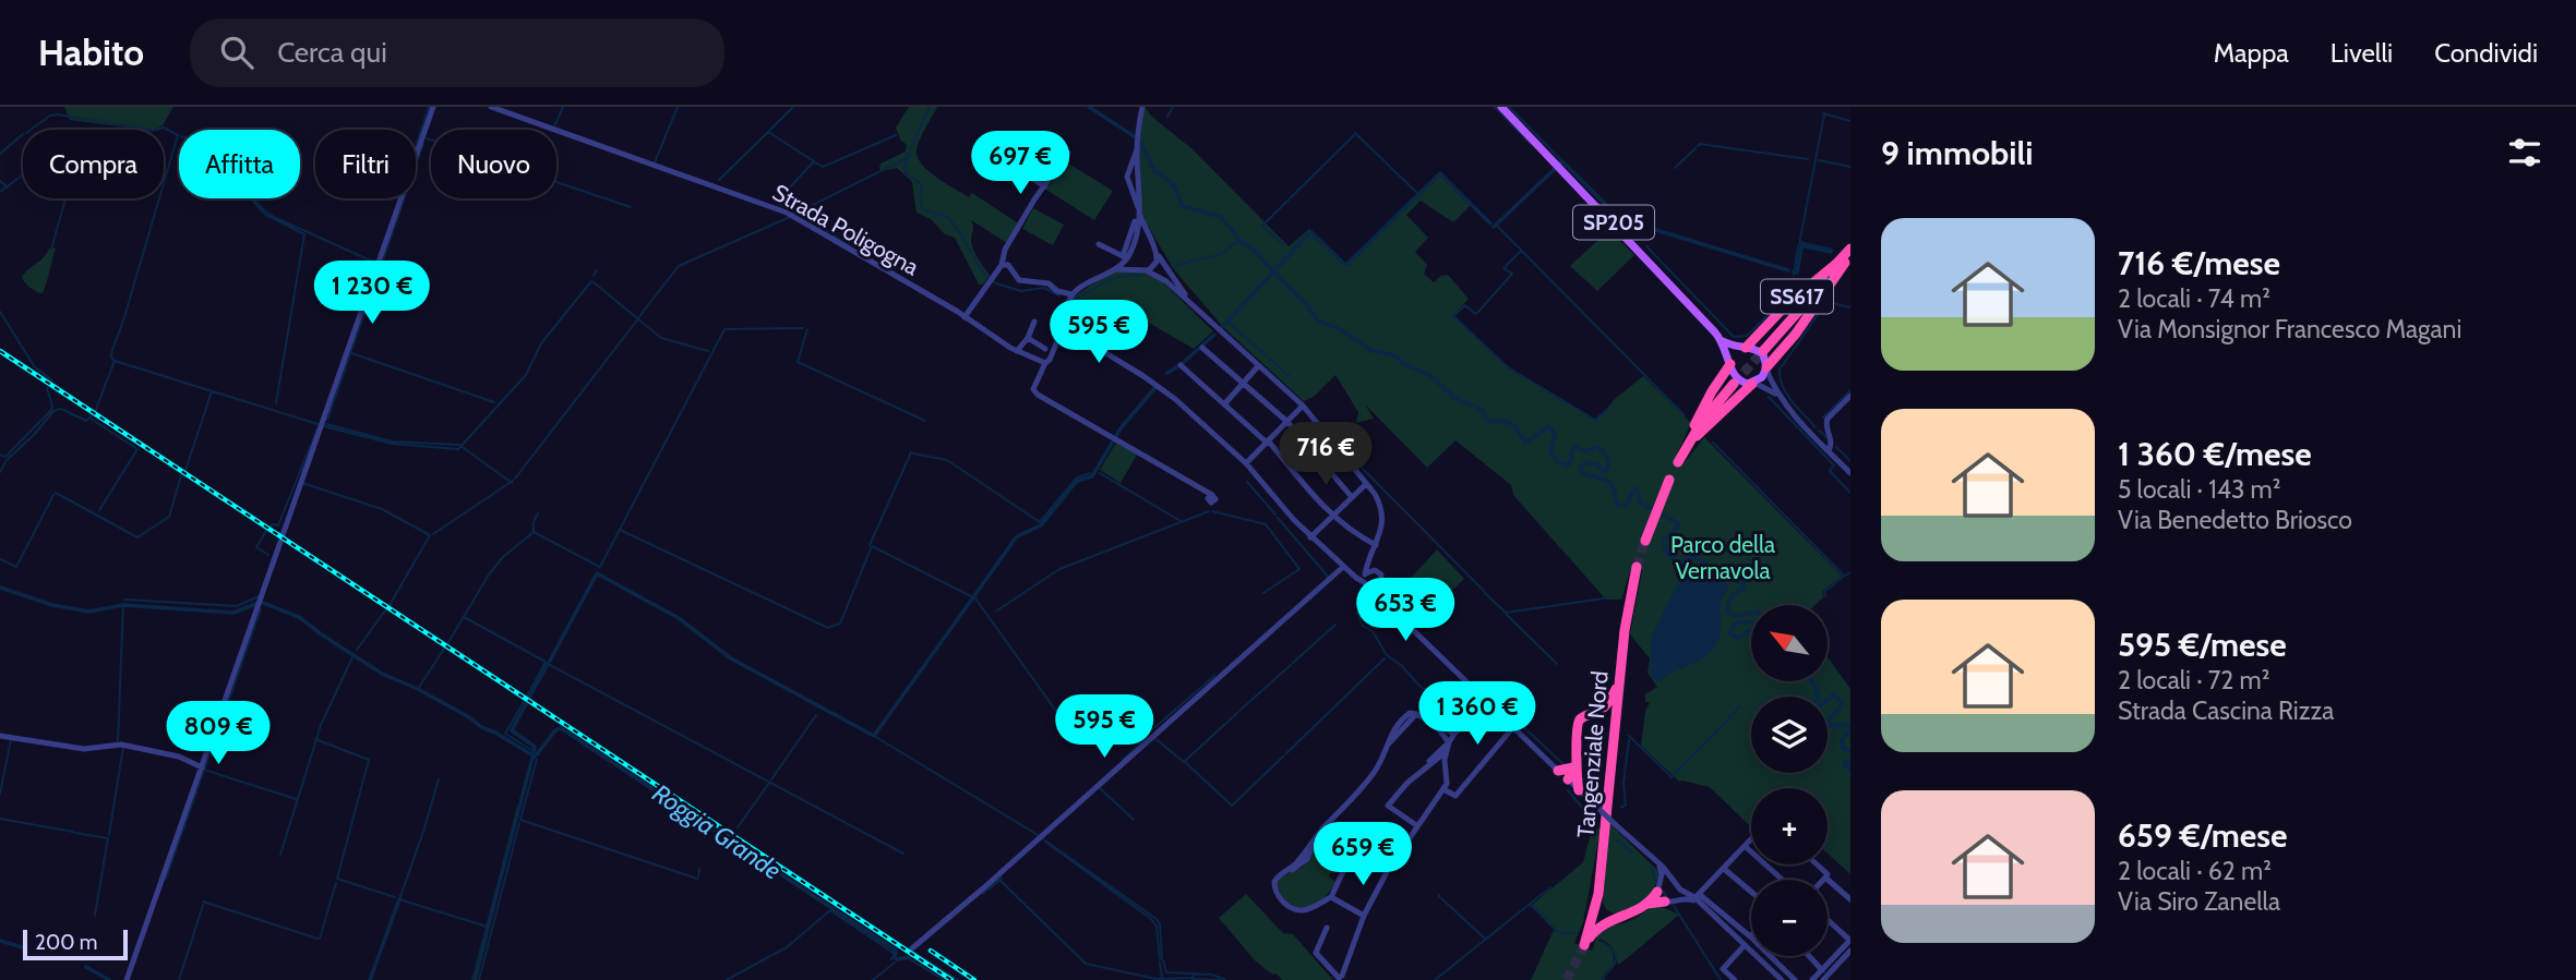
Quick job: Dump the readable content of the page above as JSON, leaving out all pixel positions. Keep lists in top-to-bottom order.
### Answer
{
  "streets": {
    "highway": ["SS617", "Tangenziale Nord"],
    "main road": ["SP205"],
    "street": ["Strada Poligogna"]
  },
  "crossings": [
    ["SP205", "SS617"]
  ],
  "water": ["Roggia Grande"],
  "parks": ["Parco della Vernavola"],
  "scale_bar": "200 m",
  "north": "top left",
  "page": {
    "header": "Habito",
    "search": "Cerca qui",
    "nav": ["Mappa", "Livelli", "Condividi"],
    "heading": "9 immobili",
    "chip": [
      "Compra",
      "Affitta",
      "Filtri",
      "Nuovo"
    ],
    "price": [
      "697 €",
      "1 230 €",
      "595 €",
      "716 €",
      "653 €",
      "1 360 €",
      "595 €",
      "809 €",
      "659 €"
    ],
    "list": [
      {
        "name": "716 €/mese",
        "note": "2 locali · 74 m² · Via Monsignor Francesco Magani"
      },
      {
        "name": "1 360 €/mese",
        "note": "5 locali · 143 m² · Via Benedetto Briosco"
      },
      {
        "name": "595 €/mese",
        "note": "2 locali · 72 m² · Strada Cascina Rizza"
      },
      {
        "name": "659 €/mese",
        "note": "2 locali · 62 m² · Via Siro Zanella"
      }
    ],
    "map_buttons": ["+", "−"],
    "scale": "200 m"
  }
}
